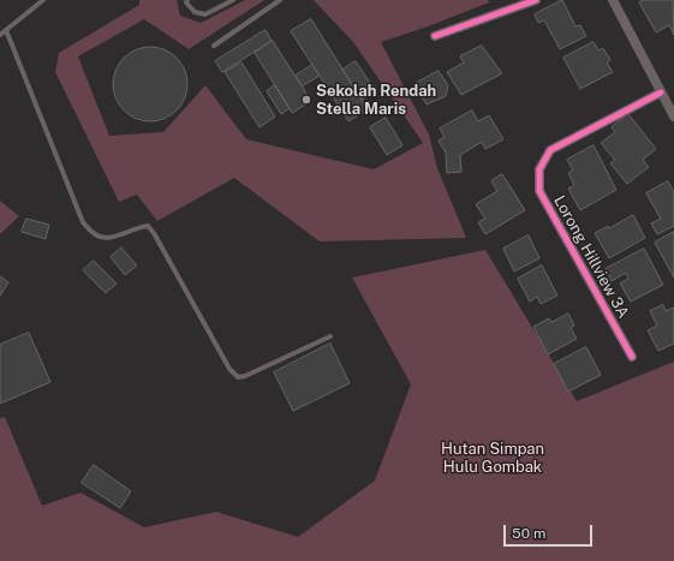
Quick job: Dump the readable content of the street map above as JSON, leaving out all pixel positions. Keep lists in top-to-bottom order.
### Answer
{
  "streets": {
    "street": ["Lorong Hillview 3A"]
  },
  "parks": ["Hutan Simpan Hulu Gombak"],
  "places": ["Sekolah Rendah Stella Maris"],
  "scale_bar": "50 m"
}
